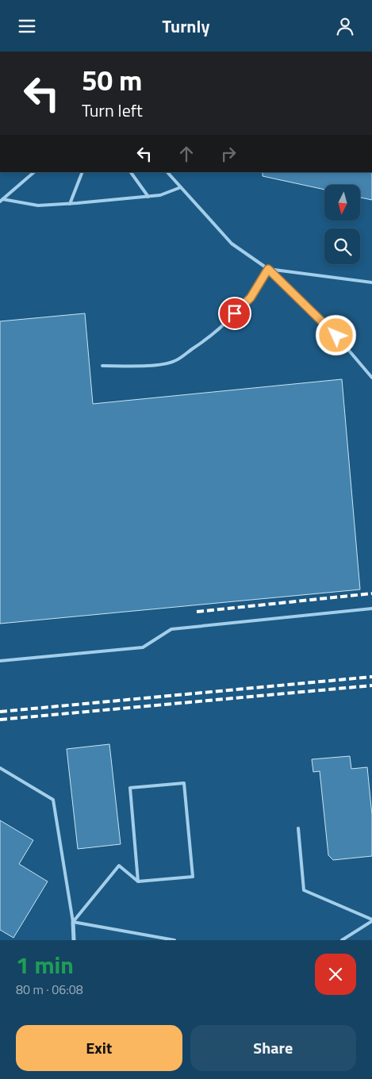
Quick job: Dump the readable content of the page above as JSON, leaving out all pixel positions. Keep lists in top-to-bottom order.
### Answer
{
  "north": "bottom",
  "page": {
    "header": "Turnly",
    "turn": ["50 m", "Turn left"],
    "heading": ["1 min", "80 m · 06:08"],
    "buttons": ["Exit", "Share"]
  }
}
